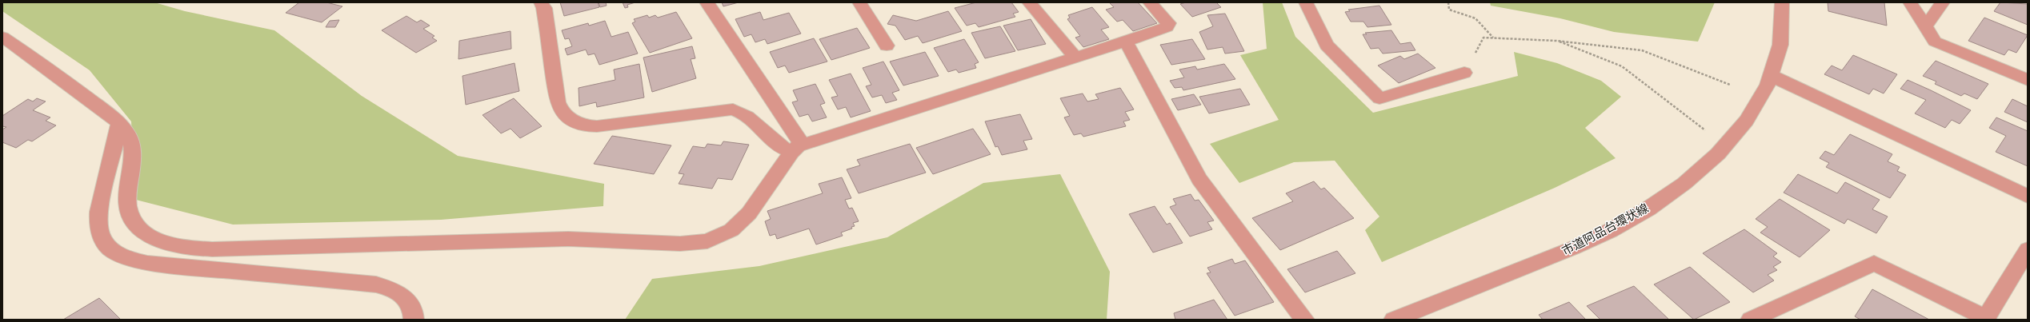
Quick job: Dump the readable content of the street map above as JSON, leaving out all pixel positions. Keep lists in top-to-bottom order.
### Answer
{
  "streets": {
    "street": ["市道阿品台環状線"]
  }
}
